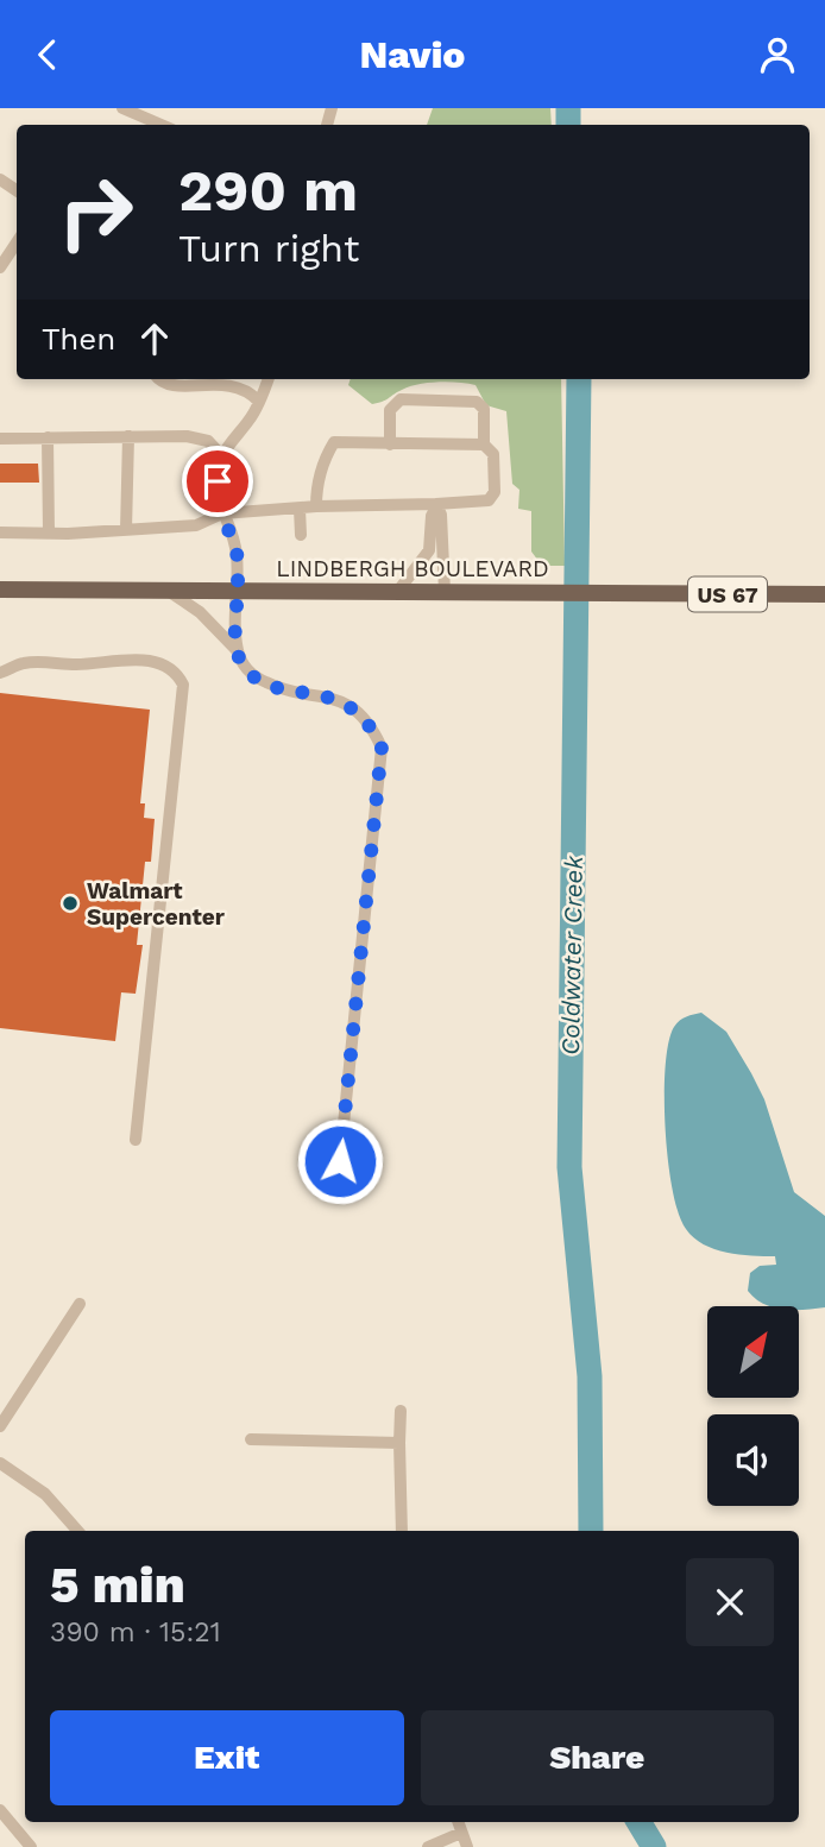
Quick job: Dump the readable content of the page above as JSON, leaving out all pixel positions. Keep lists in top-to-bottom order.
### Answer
{
  "streets": {
    "main road": ["LINDBERGH BOULEVARD", "US 67"]
  },
  "water": ["Coldwater Creek"],
  "places": ["Walmart Supercenter"],
  "north": "top right",
  "page": {
    "header": "Navio",
    "turn": ["290 m", "Turn right"],
    "then": "Then",
    "heading": ["5 min", "390 m · 15:21"],
    "buttons": ["Exit", "Share"]
  }
}
